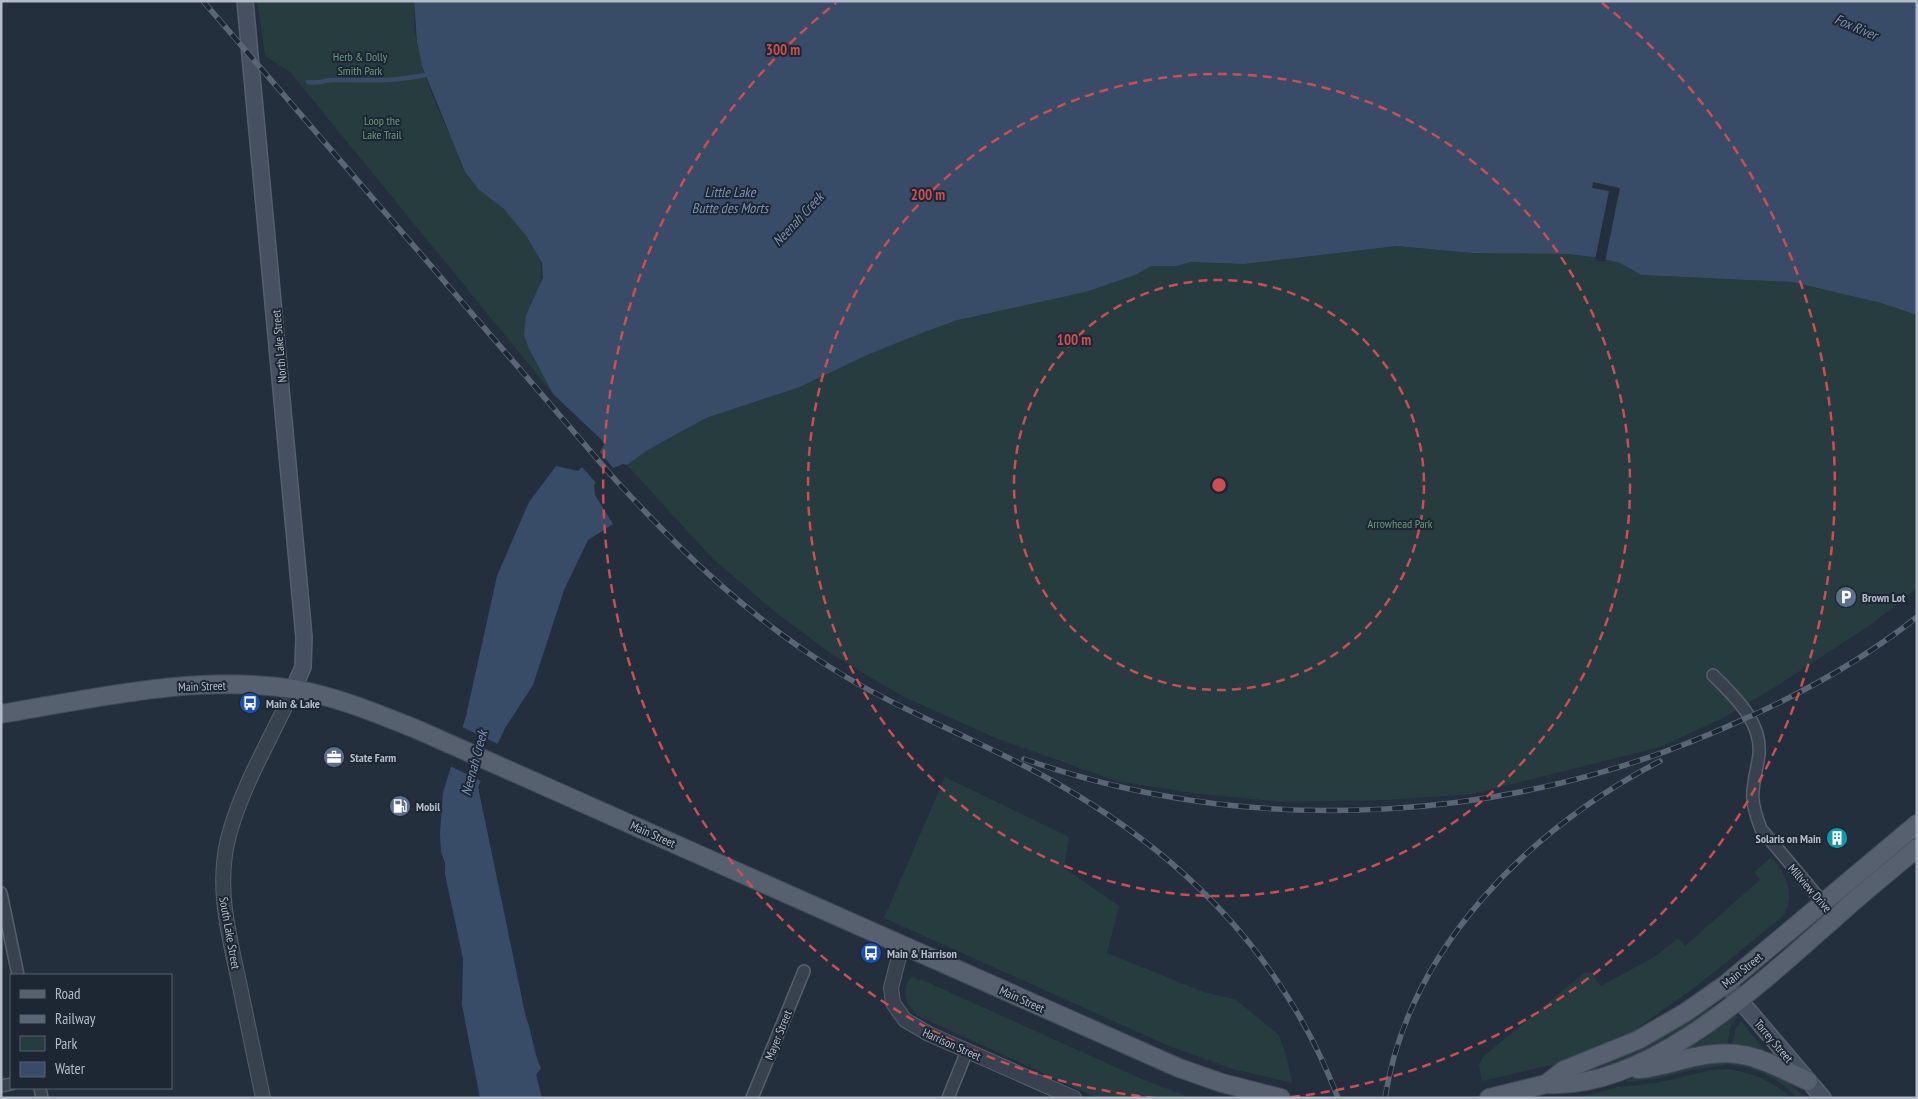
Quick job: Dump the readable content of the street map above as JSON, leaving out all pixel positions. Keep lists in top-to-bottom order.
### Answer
{
  "streets": {
    "main road": ["North Lake Street", "Main Street", "Torrey Street"],
    "street": [
      "Millview Drive",
      "South Lake Street",
      "Mayer Street",
      "Harrison Street"
    ]
  },
  "crossings": [
    ["North Lake Street", "Main Street"],
    ["North Lake Street", "South Lake Street"],
    ["Main Street", "Millview Drive"],
    ["Main Street", "South Lake Street"],
    ["Main Street", "Torrey Street"],
    ["Main Street", "Harrison Street"]
  ],
  "water": ["Fox River", "Little Lake Butte des Morts", "Neenah Creek"],
  "parks": ["Herb & Dolly Smith Park", "Loop the Lake Trail", "Arrowhead Park"],
  "places": {
    "parking": ["Brown Lot"],
    "bus stop": ["Main & Lake", "Main & Harrison"],
    "office": ["State Farm"],
    "fuel station": ["Mobil"],
    "building": ["Solaris on Main"]
  },
  "legend": [
    "Road",
    "Railway",
    "Park",
    "Water"
  ],
  "rings": ["300 m", "200 m", "100 m"]
}
